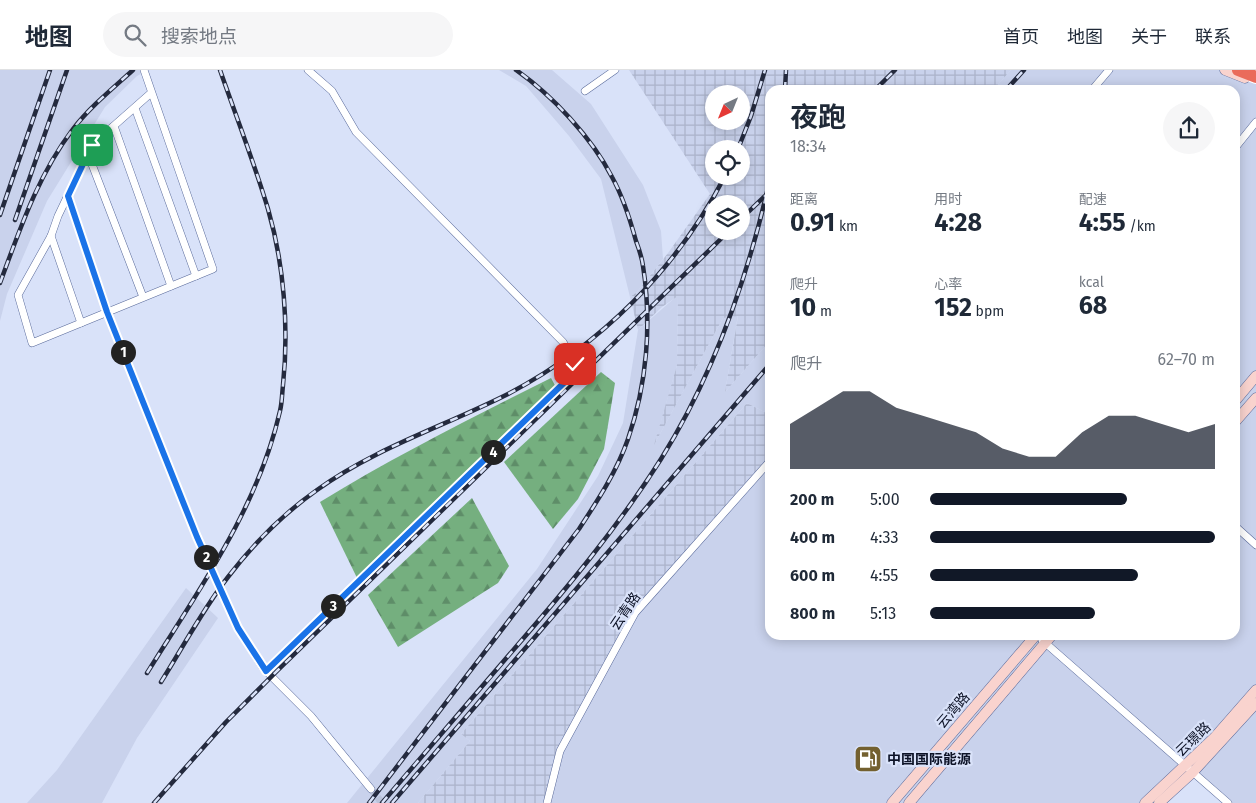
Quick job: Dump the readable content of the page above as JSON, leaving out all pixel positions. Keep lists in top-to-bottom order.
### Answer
{
  "streets": {
    "main road": ["云湾路", "云璟路"],
    "street": ["云青路"]
  },
  "places": {
    "fuel station": ["中国国际能源"]
  },
  "north": "bottom left",
  "page": {
    "header": "地图",
    "search": "搜索地点",
    "nav": [
      "首页",
      "地图",
      "关于",
      "联系"
    ],
    "heading": ["夜跑", "18:34"],
    "stats": [
      ["距离", "0.91 km"],
      ["用时", "4:28"],
      ["配速", "4:55 /km"],
      ["爬升", "10 m"],
      ["心率", "152 bpm"],
      ["kcal", "68"]
    ],
    "pins": [
      "1",
      "4",
      "2",
      "3"
    ],
    "chart": ["爬升", "62–70 m"],
    "list": [
      {
        "name": "200 m",
        "note": "5:00"
      },
      {
        "name": "400 m",
        "note": "4:33"
      },
      {
        "name": "600 m",
        "note": "4:55"
      },
      {
        "name": "800 m",
        "note": "5:13"
      }
    ]
  }
}
